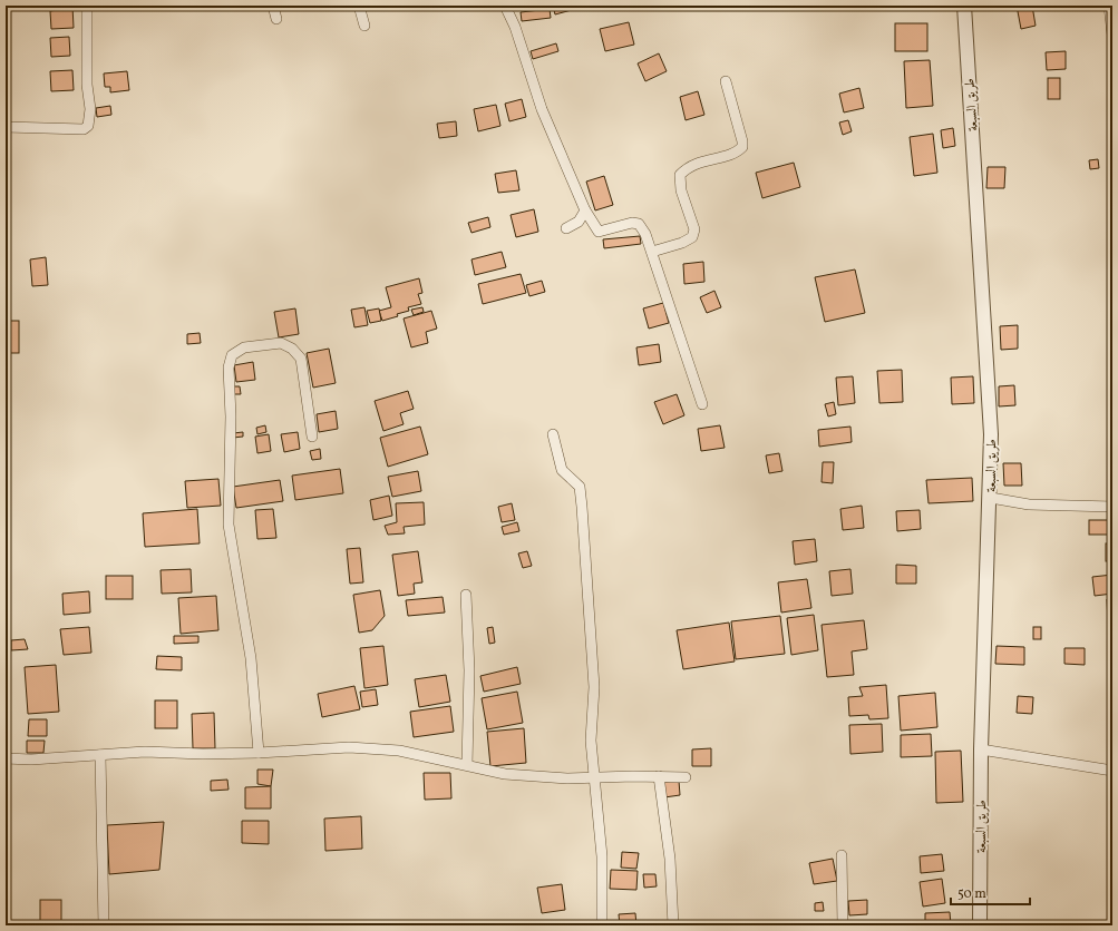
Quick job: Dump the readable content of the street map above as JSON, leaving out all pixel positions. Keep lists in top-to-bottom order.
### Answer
{
  "streets": {
    "street": ["طريق السبعة"]
  },
  "scale_bar": "50 m"
}
